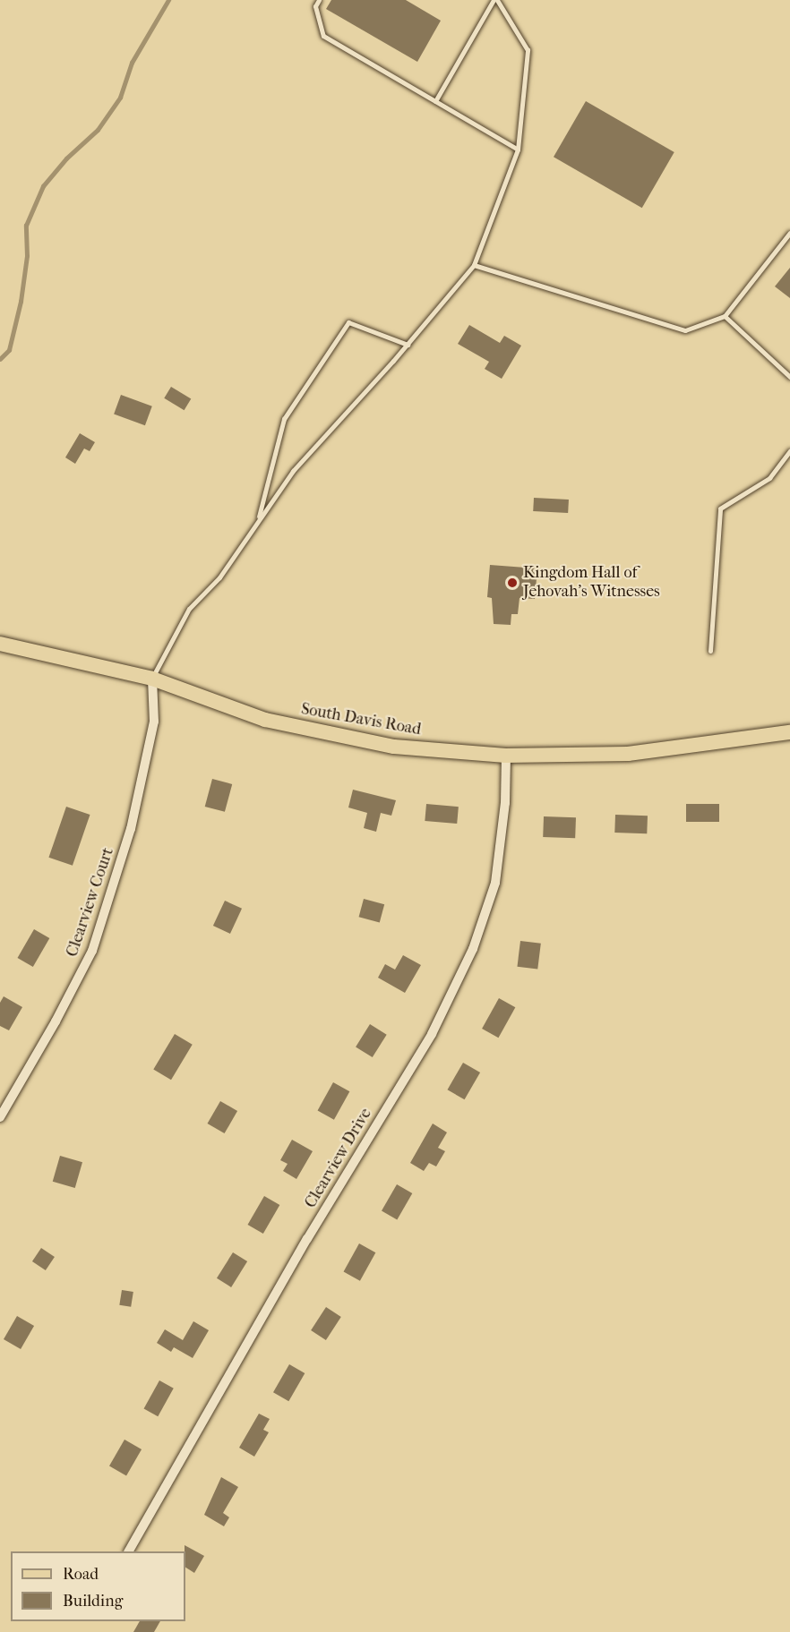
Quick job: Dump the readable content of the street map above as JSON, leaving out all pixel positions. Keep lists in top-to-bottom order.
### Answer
{
  "streets": {
    "main road": ["South Davis Road"],
    "street": ["Clearview Court", "Clearview Drive"]
  },
  "crossings": [
    ["South Davis Road", "Clearview Court"],
    ["South Davis Road", "Clearview Drive"]
  ],
  "places": ["Kingdom Hall of Jehovah’s Witnesses"],
  "legend": ["Road", "Building"]
}
